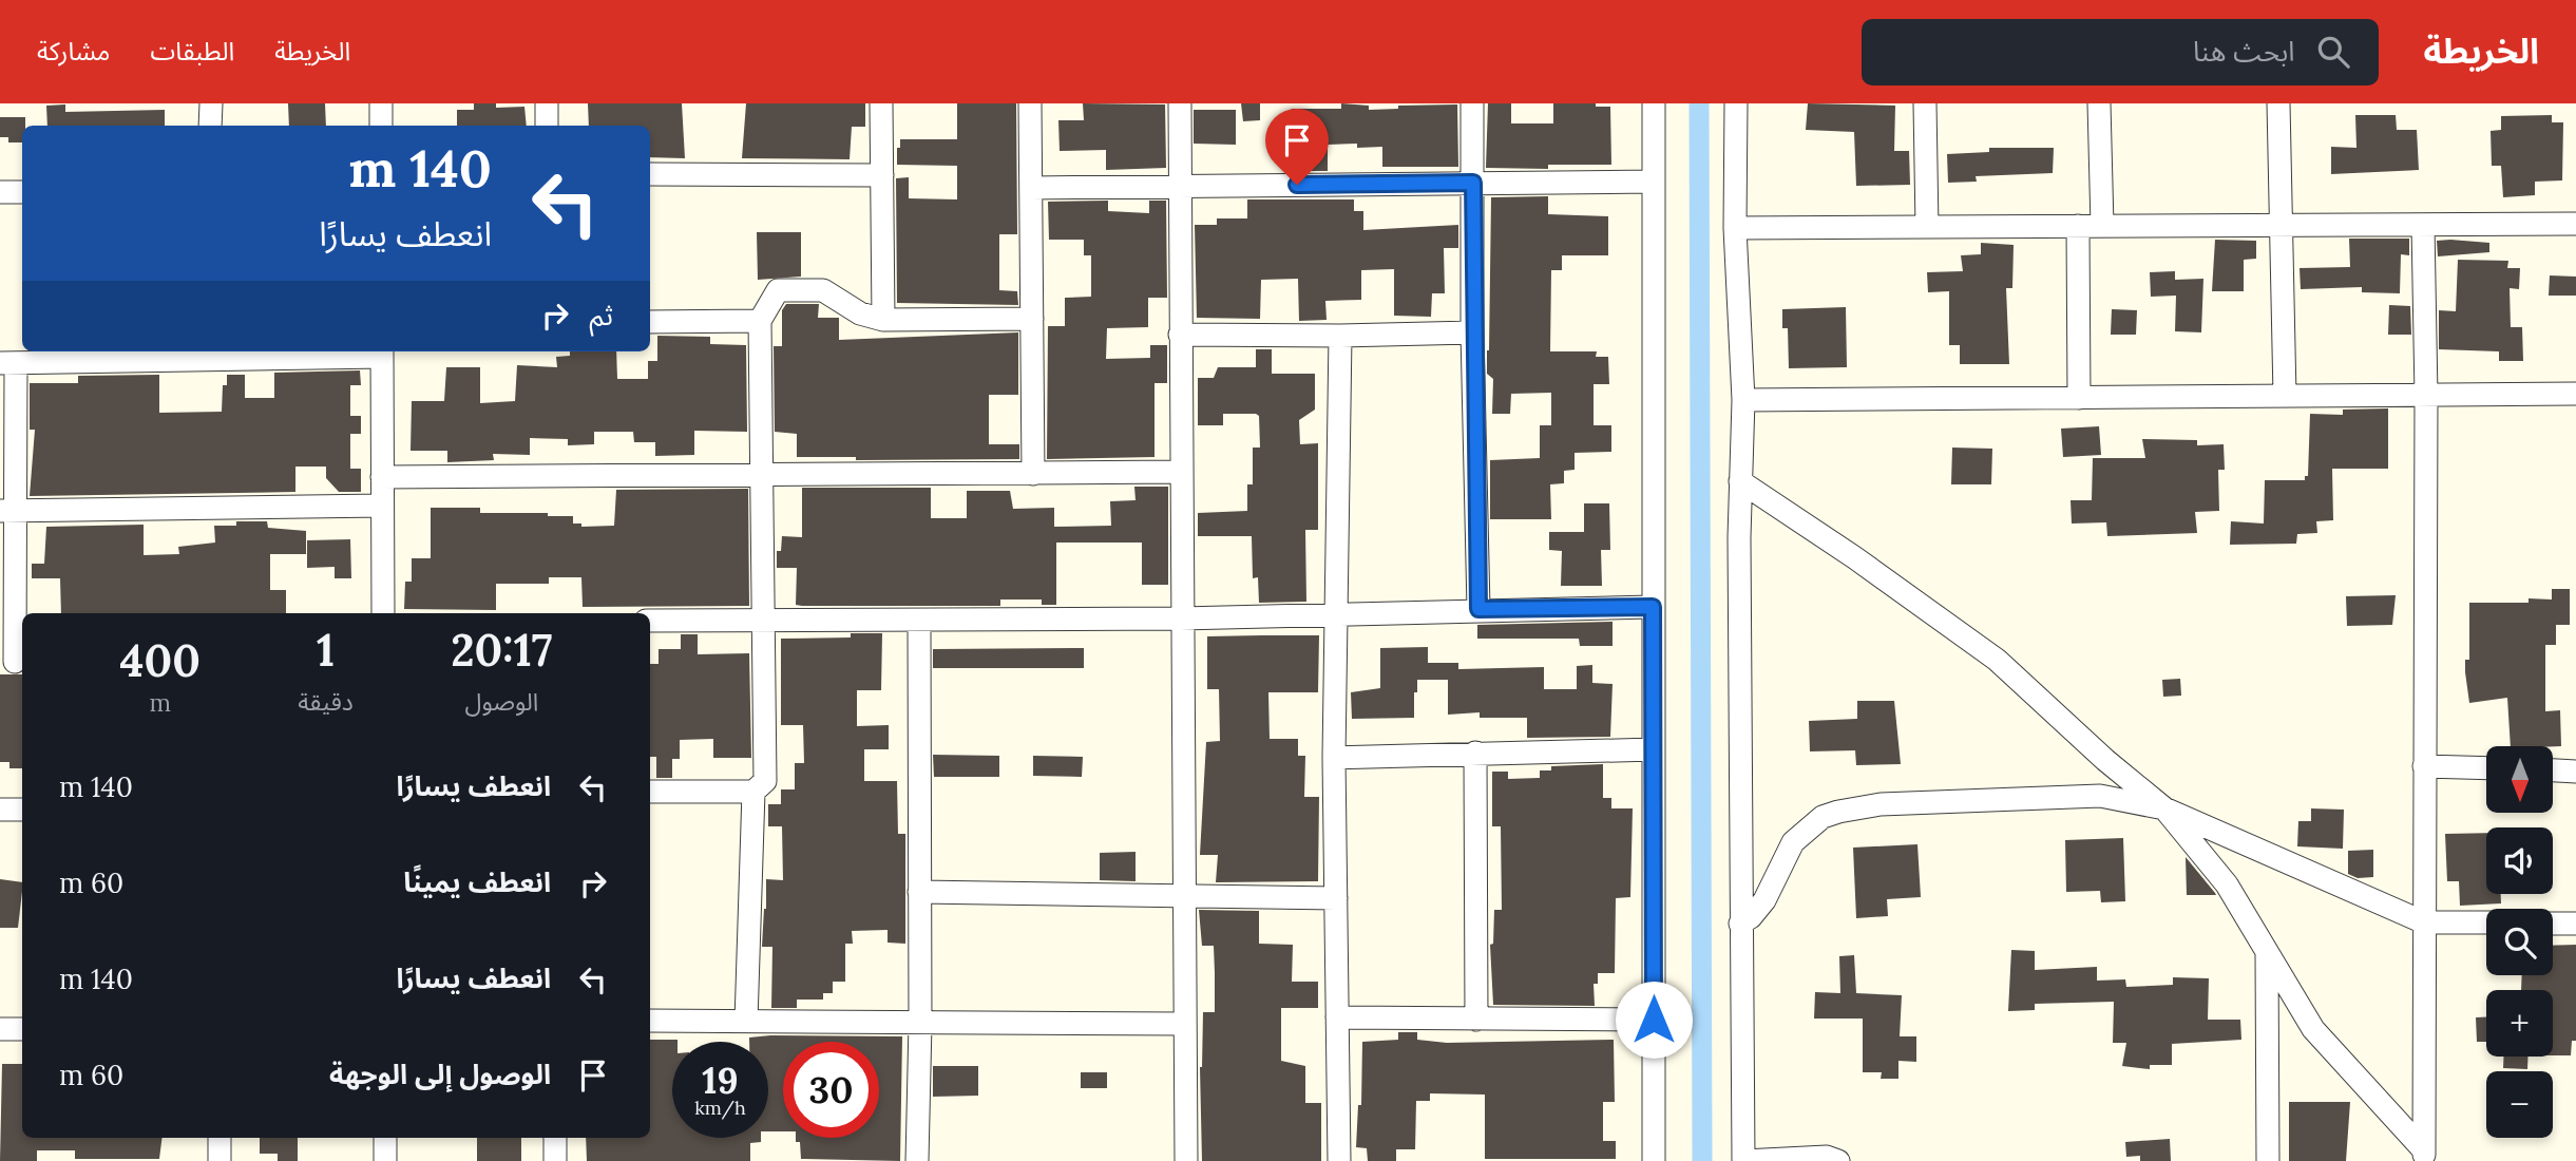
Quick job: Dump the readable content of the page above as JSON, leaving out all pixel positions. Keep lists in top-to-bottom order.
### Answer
{
  "north": "bottom",
  "page": {
    "header": "الخريطة",
    "search": "ابحث هنا",
    "nav": ["الخريطة", "الطبقات", "مشاركة"],
    "turn": ["140 m", "انعطف يسارًا"],
    "then": "ثم",
    "eta": [
      "20:17",
      "الوصول",
      "1",
      "دقيقة",
      "400",
      "m"
    ],
    "list": [
      {
        "name": "انعطف يسارًا",
        "value": "140 m"
      },
      {
        "name": "انعطف يمينًا",
        "value": "60 m"
      },
      {
        "name": "انعطف يسارًا",
        "value": "140 m"
      },
      {
        "name": "الوصول إلى الوجهة",
        "value": "60 m"
      }
    ],
    "map_buttons": ["+", "−"],
    "speed": "19 km/h",
    "limit": "30"
  }
}
